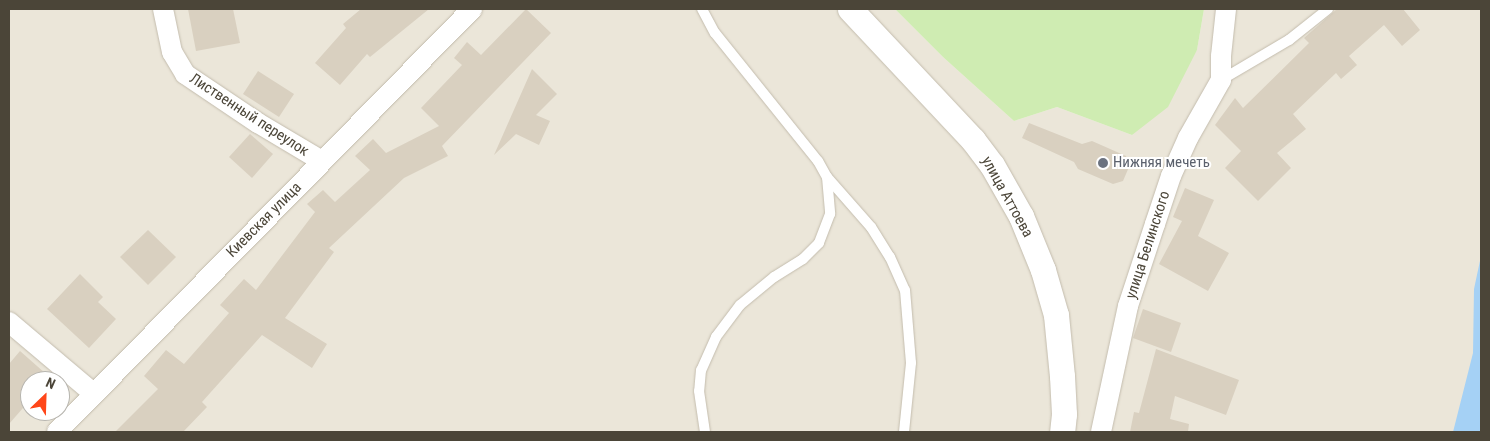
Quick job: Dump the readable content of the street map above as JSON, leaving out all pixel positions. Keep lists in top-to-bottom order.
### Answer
{
  "streets": {
    "street": [
      "Лиственный переулок",
      "улица Аттоева",
      "Киевская улица",
      "улица Белинского"
    ]
  },
  "crossings": [
    ["Лиственный переулок", "Киевская улица"]
  ],
  "places": ["Нижняя мечеть"],
  "north": "top right"
}
